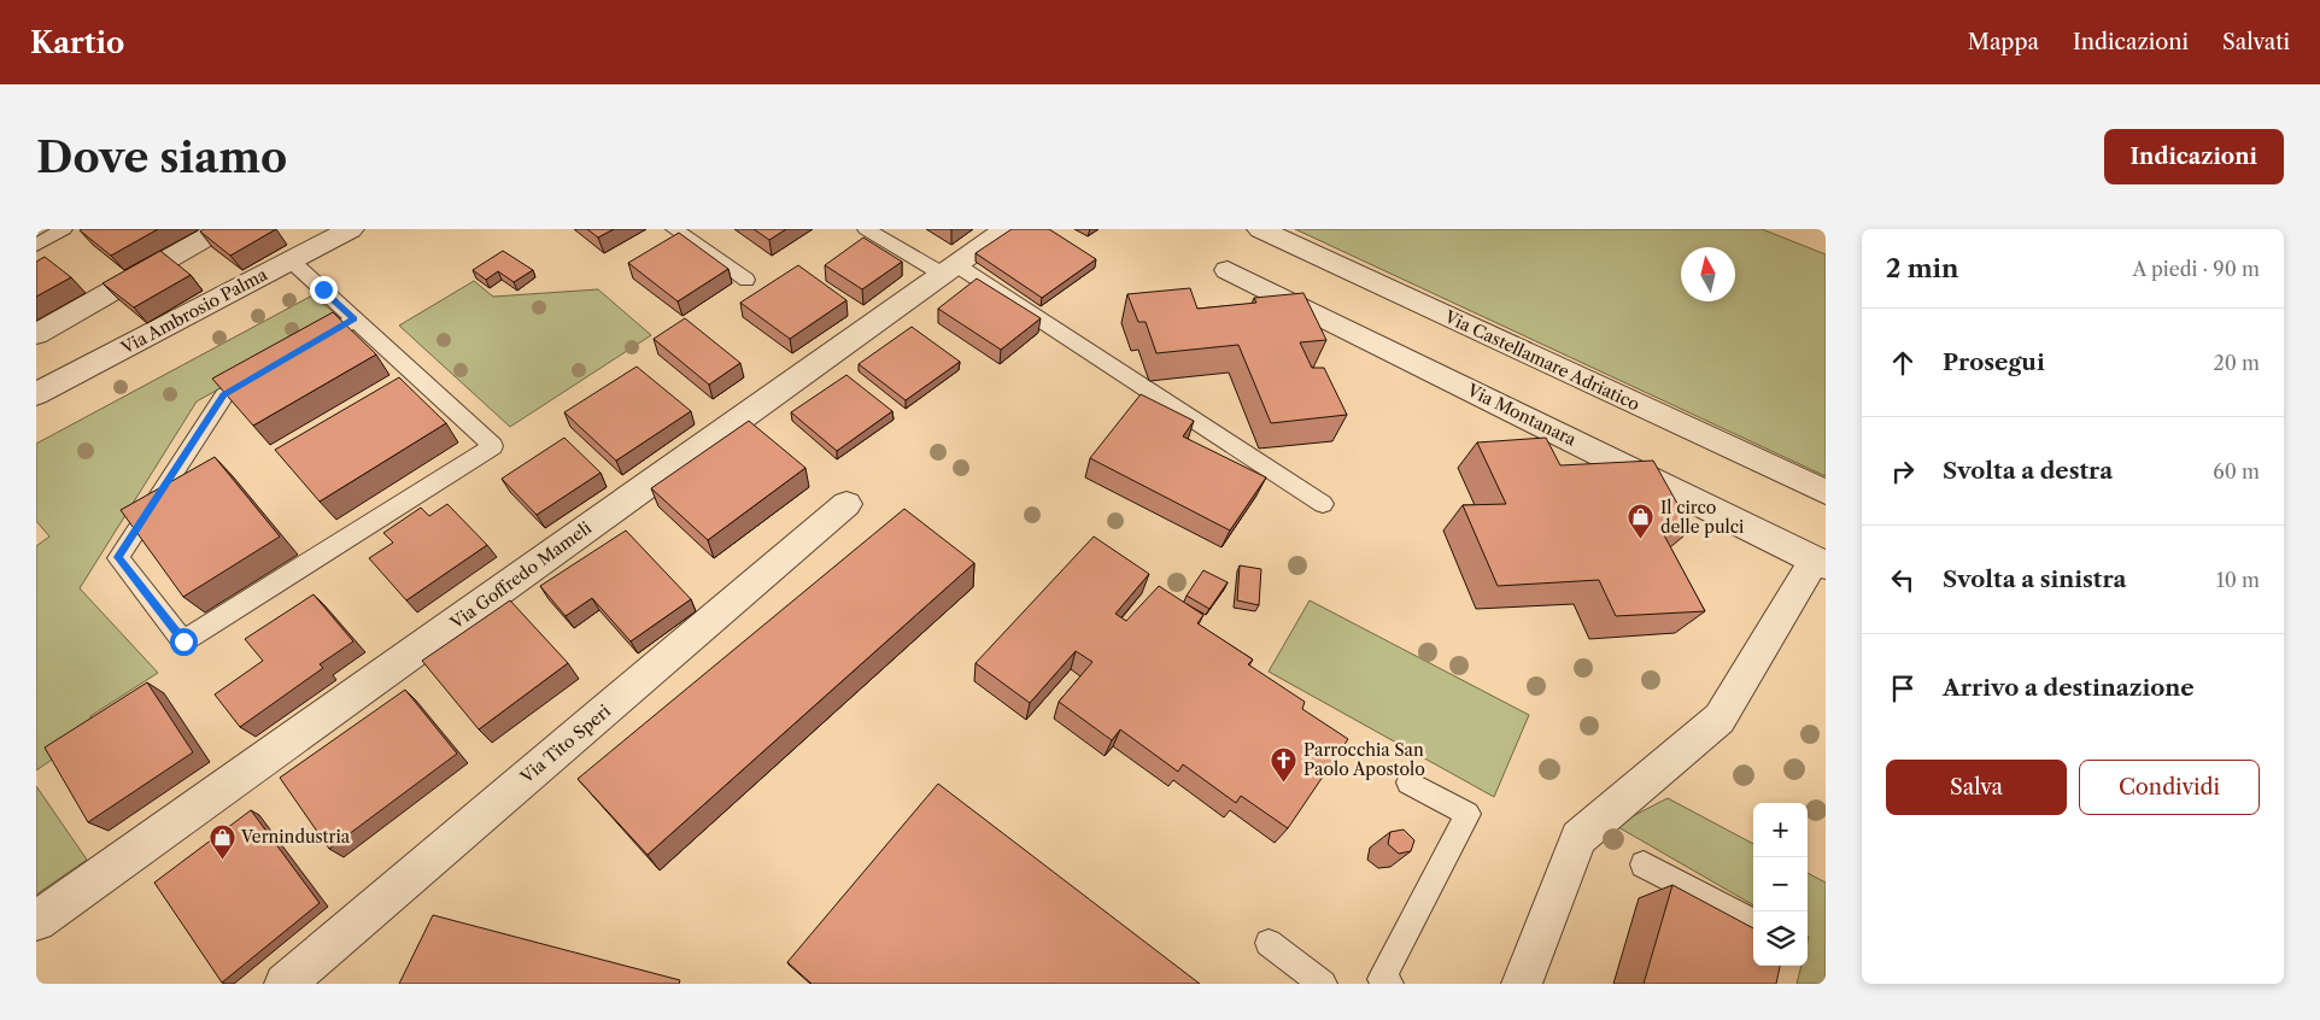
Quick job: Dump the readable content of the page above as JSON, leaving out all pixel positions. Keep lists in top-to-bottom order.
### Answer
{
  "streets": {
    "street": [
      "Via Ambrosio Palma",
      "Via Castellamare Adriatico",
      "Via Montanara",
      "Via Goffredo Mameli",
      "Via Tito Speri"
    ]
  },
  "places": {
    "shop": ["Il circo delle pulci", "Vernindustria"],
    "church": ["Parrocchia San Paolo Apostolo"]
  },
  "north": "top",
  "page": {
    "header": "Kartio",
    "nav": ["Mappa", "Indicazioni", "Salvati"],
    "buttons": [
      "Indicazioni",
      ["Salva", "Condividi"]
    ],
    "title": "Dove siamo",
    "heading": ["2 min", "A piedi · 90 m"],
    "list": [
      ["Prosegui", "20 m"],
      ["Svolta a destra", "60 m"],
      ["Svolta a sinistra", "10 m"],
      "Arrivo a destinazione"
    ],
    "map_buttons": ["+", "−"]
  }
}
